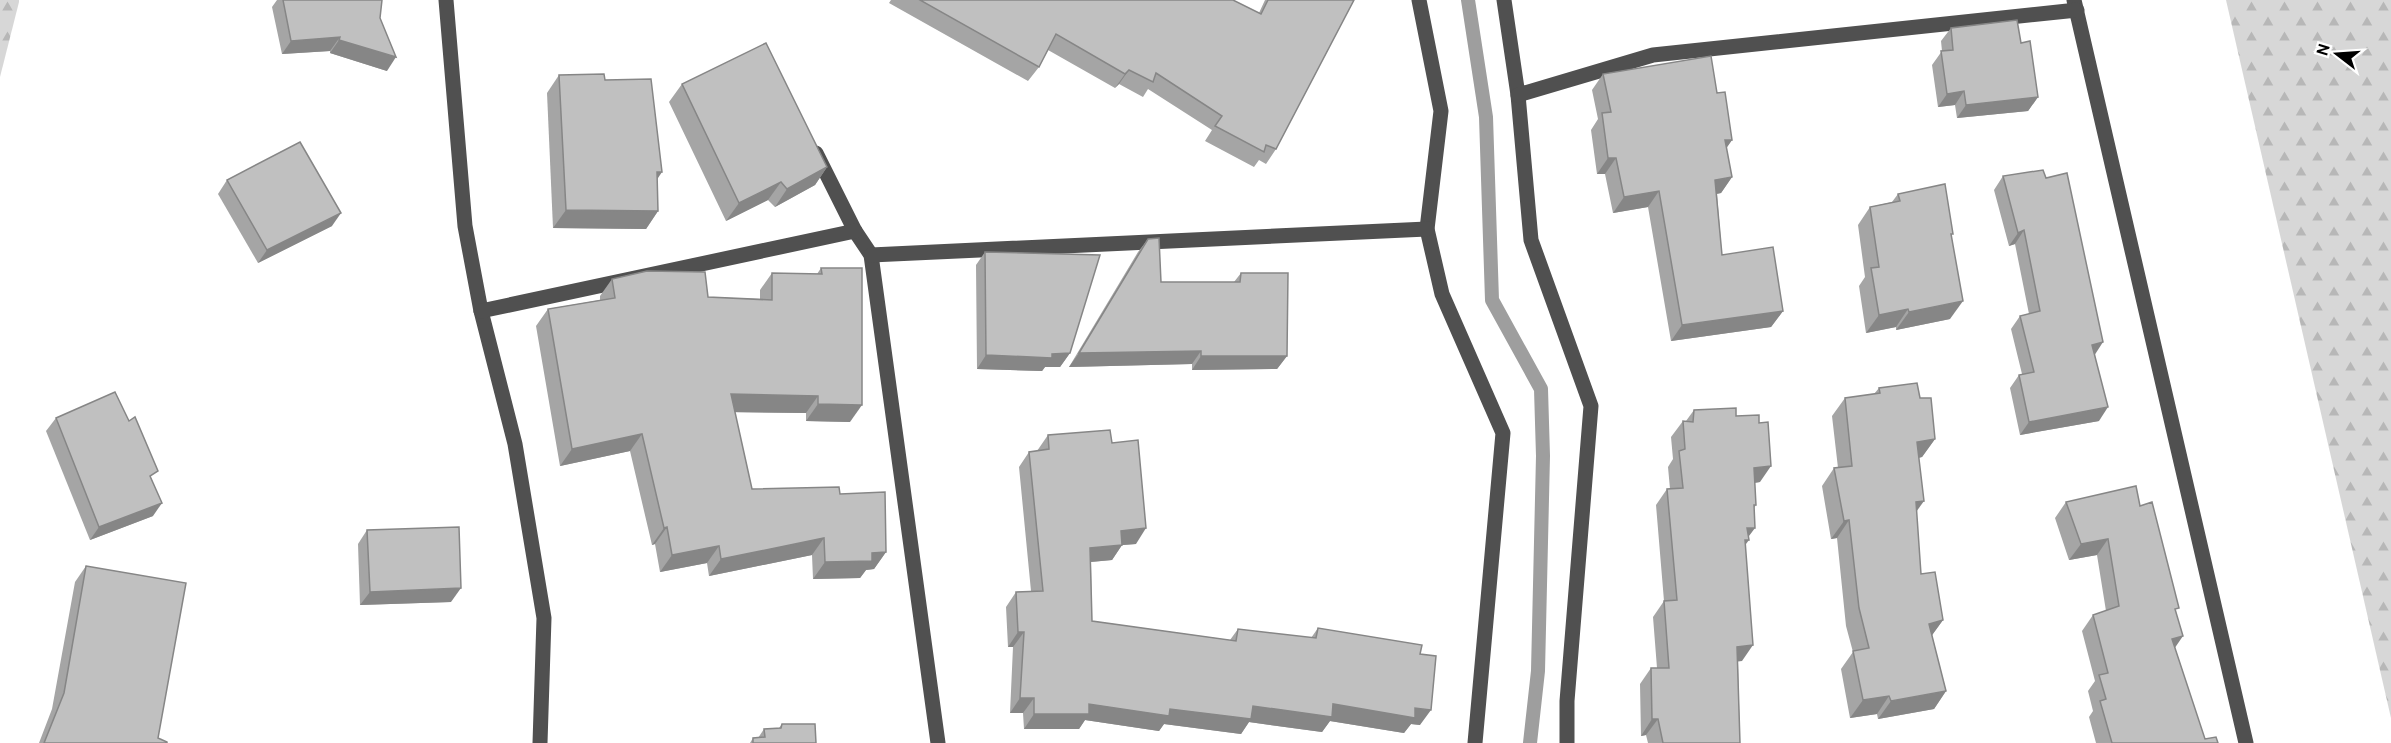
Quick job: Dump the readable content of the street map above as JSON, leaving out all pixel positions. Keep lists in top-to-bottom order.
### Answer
{
  "north": "left"
}
